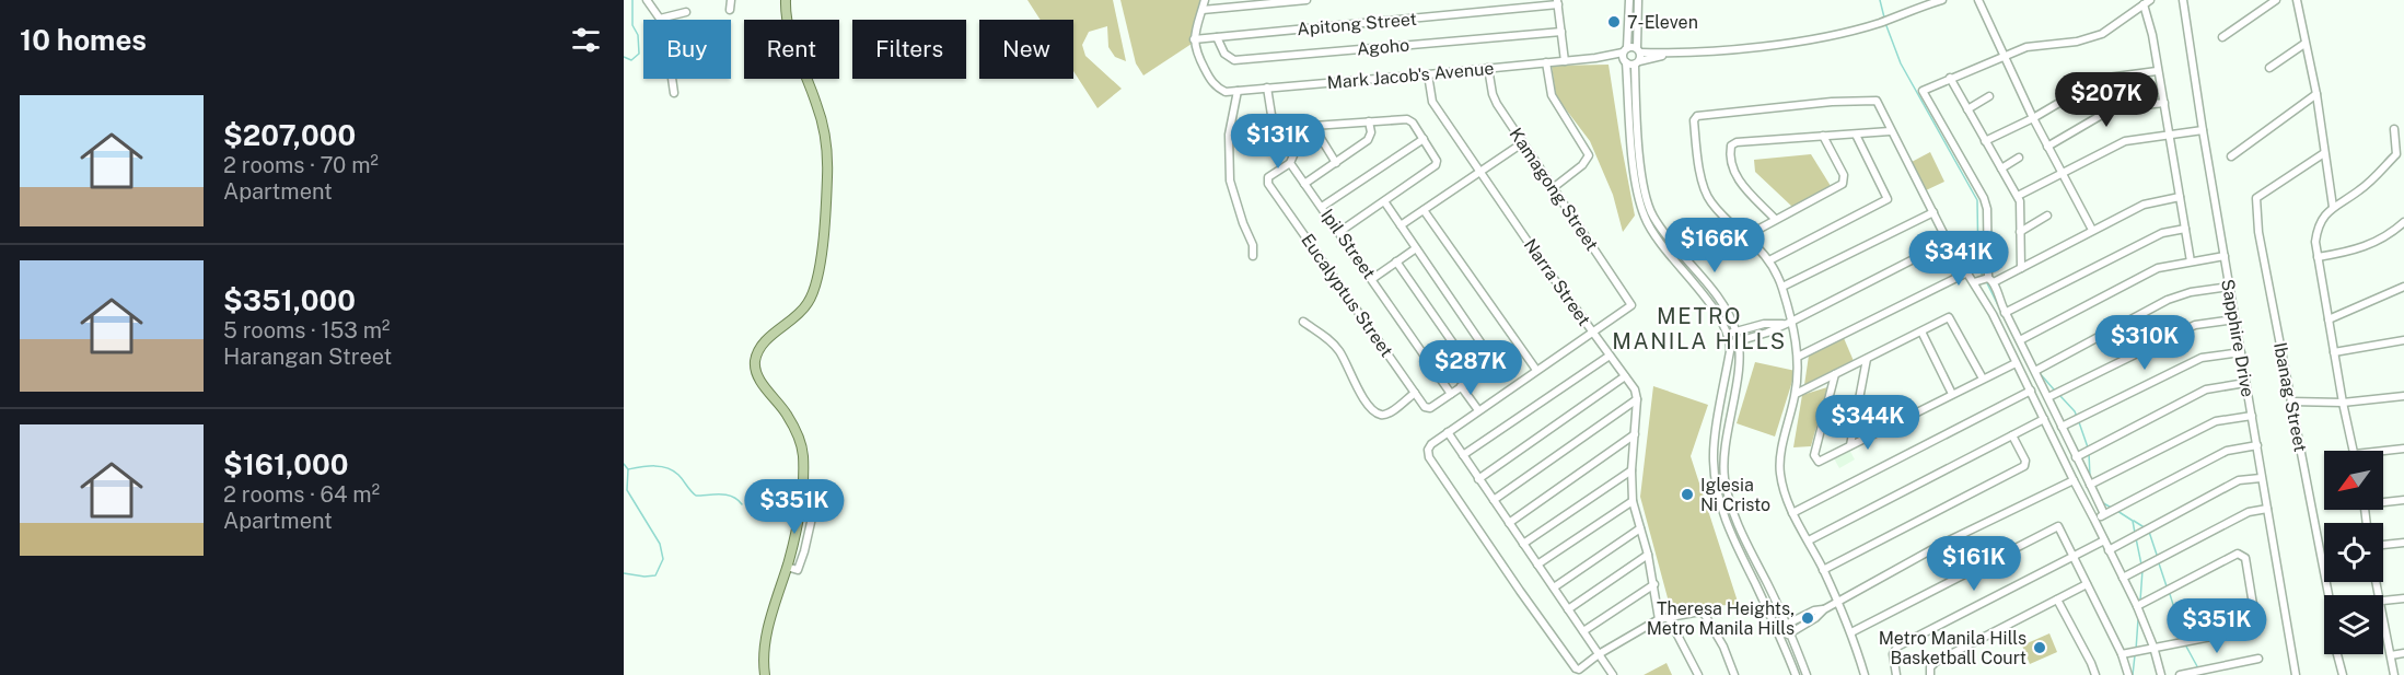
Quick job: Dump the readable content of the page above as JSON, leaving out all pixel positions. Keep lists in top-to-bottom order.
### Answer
{
  "streets": {
    "street": [
      "Apitong Street",
      "Agoho",
      "Mark Jacob's Avenue",
      "Kamagong Street",
      "Ipil Street",
      "Narra Street",
      "Eucalyptus Street",
      "Sapphire Drive",
      "Ibanag Street"
    ]
  },
  "crossings": [
    ["Apitong Street", "Agoho"],
    ["Apitong Street", "Mark Jacob's Avenue"],
    ["Mark Jacob's Avenue", "Kamagong Street"],
    ["Mark Jacob's Avenue", "Ipil Street"],
    ["Mark Jacob's Avenue", "Narra Street"],
    ["Kamagong Street", "Narra Street"],
    ["Ipil Street", "Eucalyptus Street"]
  ],
  "districts": ["METRO MANILA HILLS"],
  "places": [
    "7-Eleven",
    "Iglesia Ni Cristo",
    "Theresa Heights, Metro Manila Hills",
    "Metro Manila Hills Basketball Court"
  ],
  "north": "bottom left",
  "page": {
    "heading": "10 homes",
    "chip": [
      "Buy",
      "Rent",
      "Filters",
      "New"
    ],
    "price": [
      "$207K",
      "$131K",
      "$166K",
      "$341K",
      "$310K",
      "$287K",
      "$344K",
      "$351K",
      "$161K",
      "$351K"
    ],
    "list": [
      {
        "name": "$207,000",
        "note": "2 rooms · 70 m² · Apartment"
      },
      {
        "name": "$351,000",
        "note": "5 rooms · 153 m² · Harangan Street"
      },
      {
        "name": "$161,000",
        "note": "2 rooms · 64 m² · Apartment"
      }
    ]
  }
}
